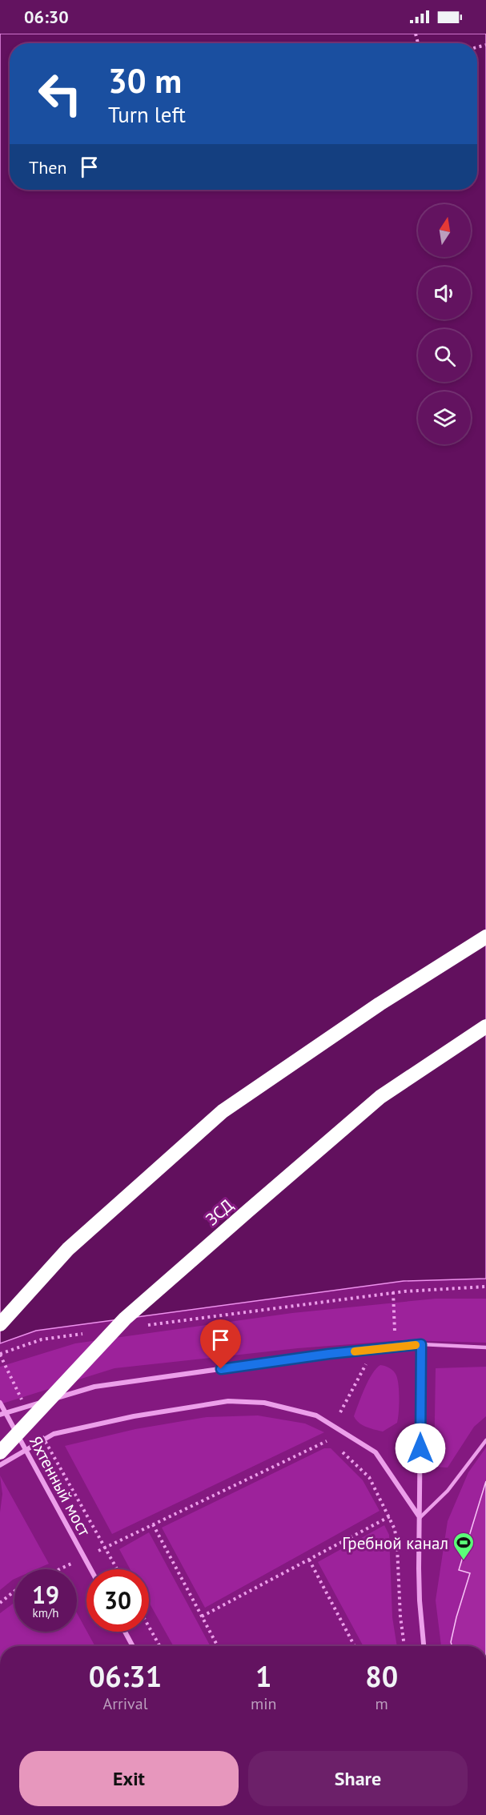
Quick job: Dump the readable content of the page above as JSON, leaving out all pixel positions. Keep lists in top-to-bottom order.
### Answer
{
  "streets": {
    "highway": ["ЗСД"],
    "street": ["Яхтенный мост"]
  },
  "places": {
    "sports": ["Гребной канал"]
  },
  "north": "top",
  "page": {
    "status": "06:30",
    "turn": ["30 m", "Turn left"],
    "then": "Then",
    "speed": "19 km/h",
    "limit": "30",
    "eta": [
      "06:31",
      "Arrival",
      "1",
      "min",
      "80",
      "m"
    ],
    "buttons": ["Exit", "Share"]
  }
}
